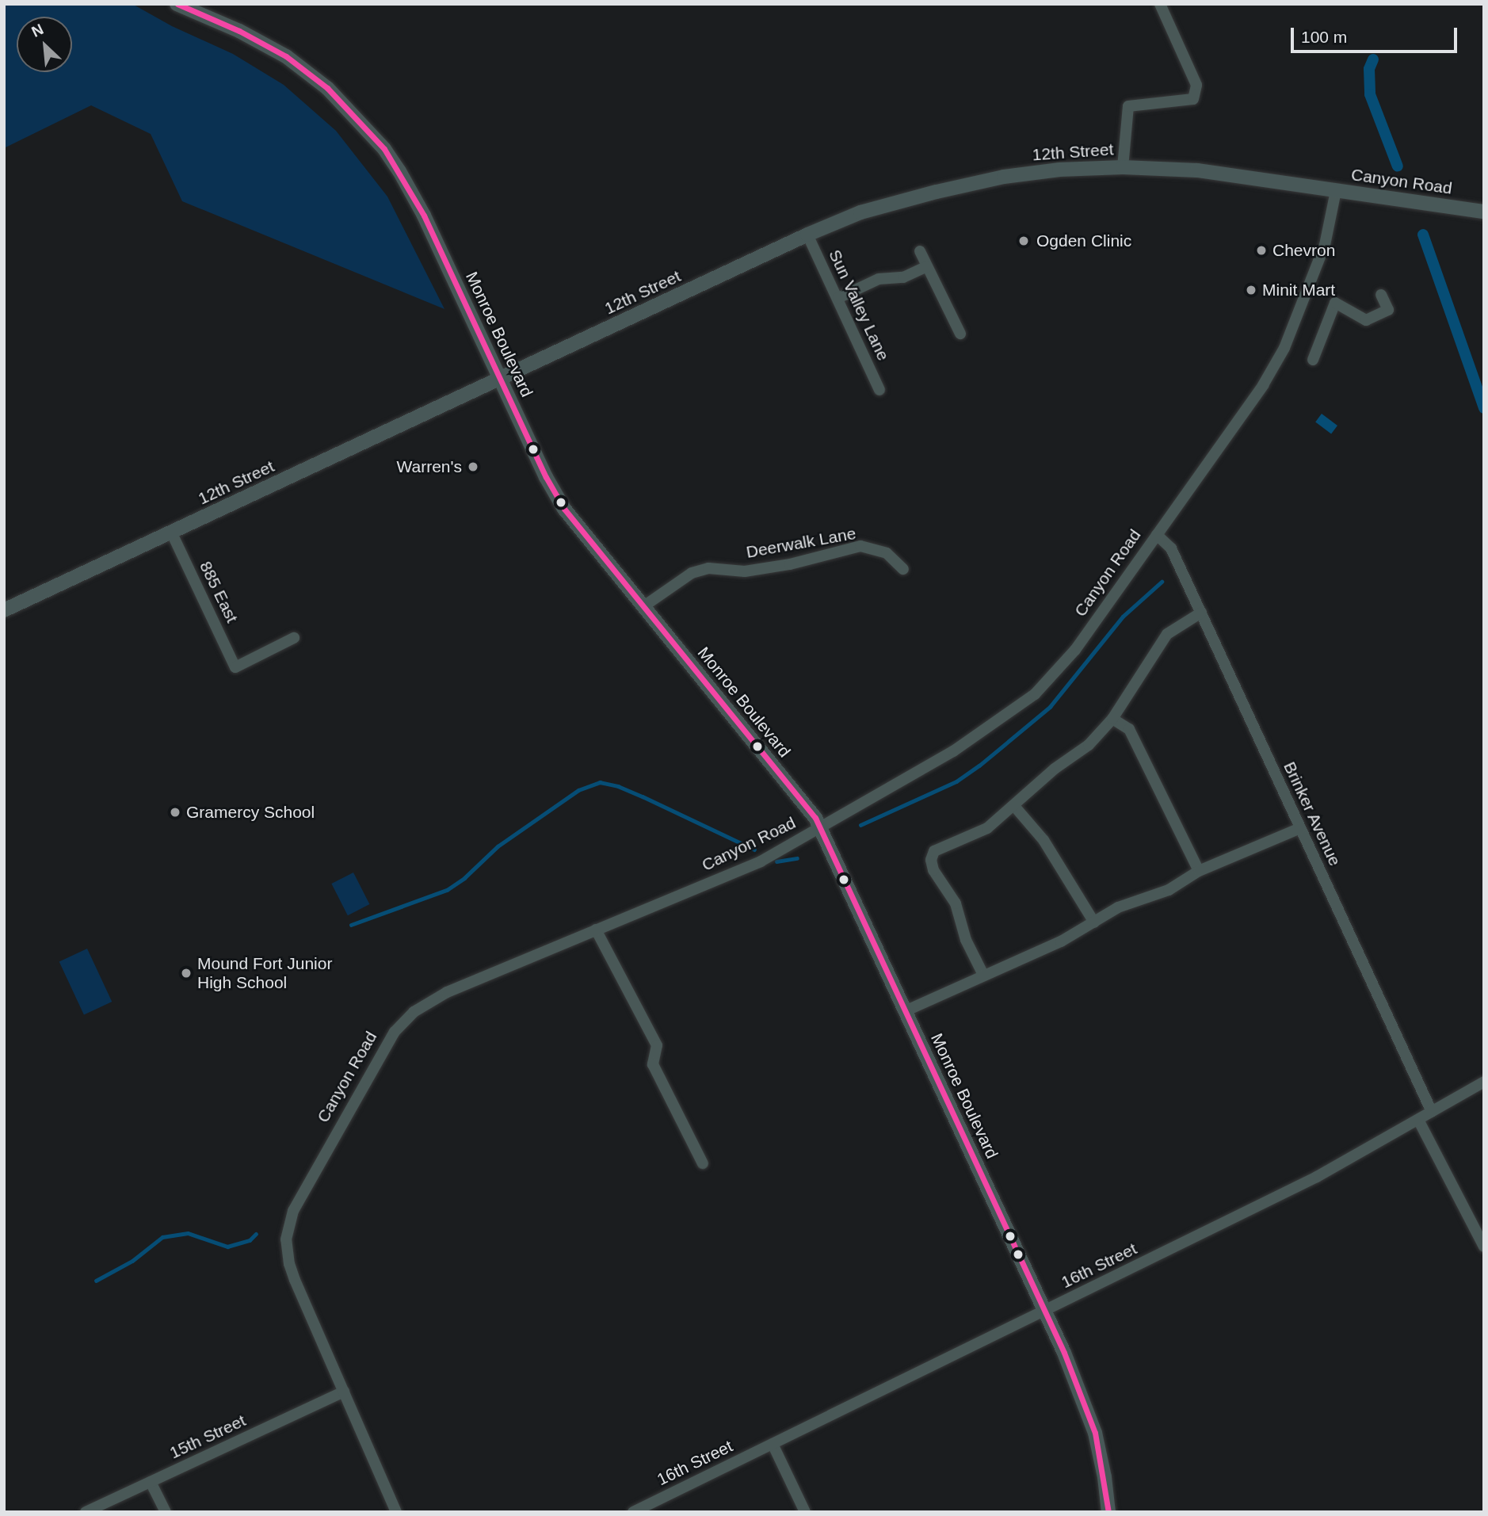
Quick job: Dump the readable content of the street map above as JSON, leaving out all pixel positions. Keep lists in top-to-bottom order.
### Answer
{
  "streets": {
    "main road": ["12th Street", "Canyon Road", "Monroe Boulevard"],
    "street": [
      "Sun Valley Lane",
      "Deerwalk Lane",
      "885 East",
      "Brinker Avenue",
      "16th Street",
      "15th Street"
    ]
  },
  "crossings": [
    ["12th Street", "Canyon Road"],
    ["12th Street", "Sun Valley Lane"],
    ["12th Street", "Monroe Boulevard"],
    ["12th Street", "885 East"],
    ["Canyon Road", "Monroe Boulevard"],
    ["Canyon Road", "Brinker Avenue"],
    ["Canyon Road", "15th Street"],
    ["Monroe Boulevard", "Deerwalk Lane"],
    ["Monroe Boulevard", "16th Street"],
    ["Brinker Avenue", "16th Street"]
  ],
  "places": [
    "Ogden Clinic",
    "Chevron",
    "Minit Mart",
    "Warren's",
    "Gramercy School",
    "Mound Fort Junior High School"
  ],
  "scale_bar": "100 m",
  "north": "top left"
}
